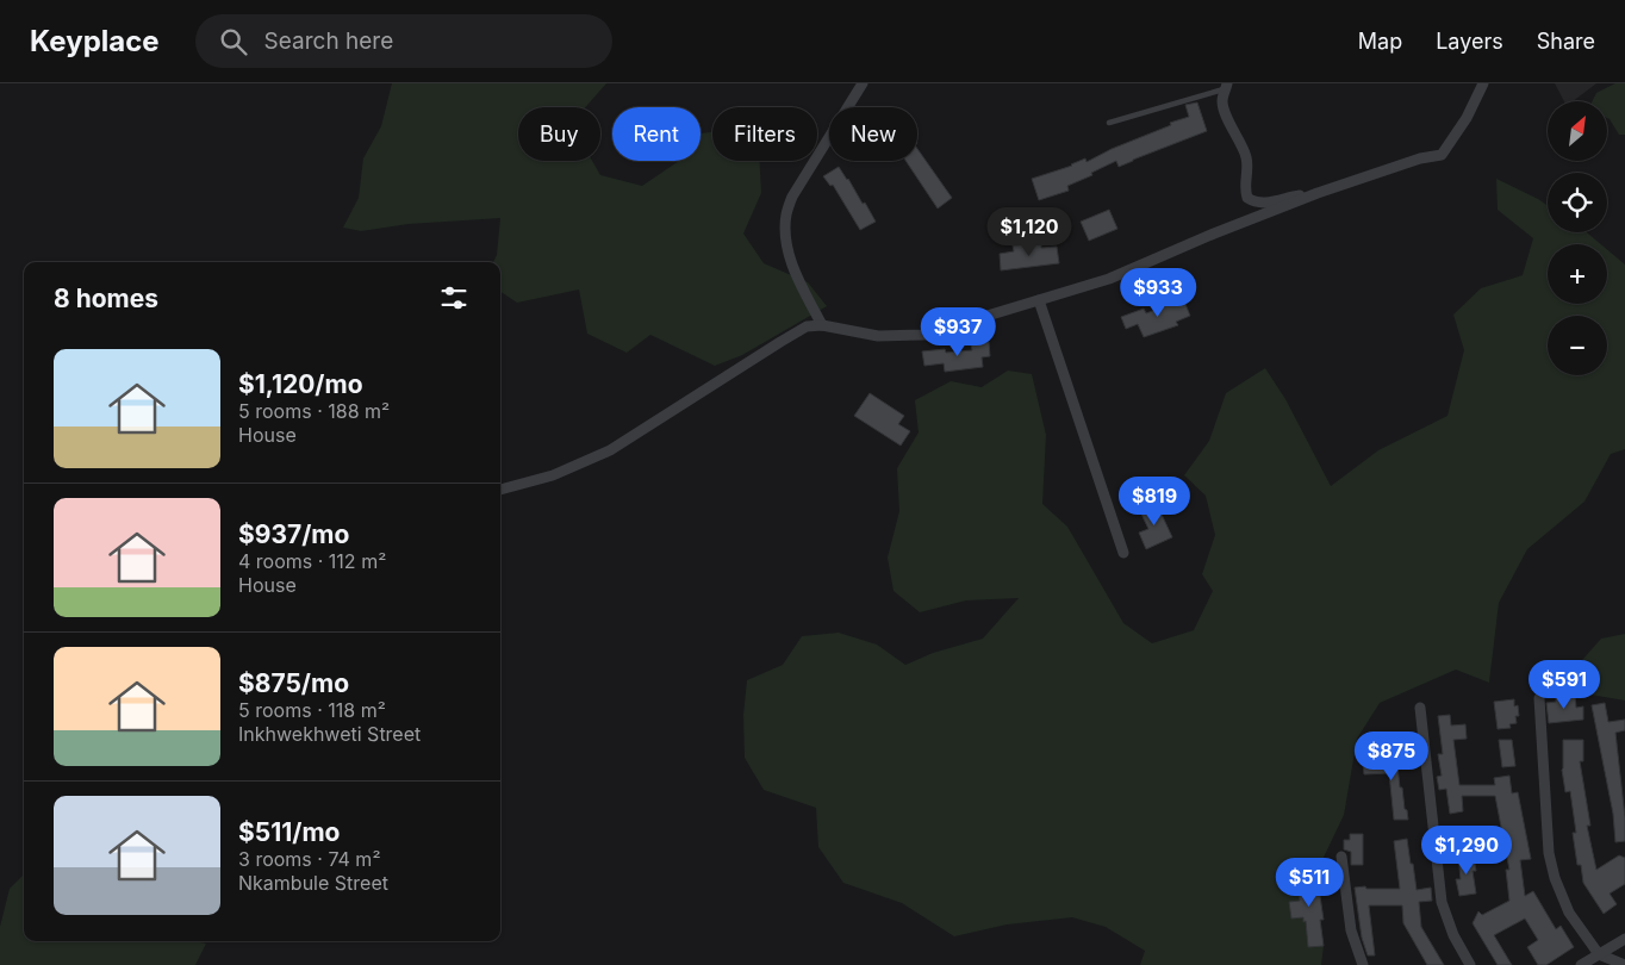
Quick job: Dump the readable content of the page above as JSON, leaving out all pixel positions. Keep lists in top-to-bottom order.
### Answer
{
  "north": "top right",
  "page": {
    "header": "Keyplace",
    "search": "Search here",
    "nav": ["Map", "Layers", "Share"],
    "map_buttons": ["+", "−"],
    "chip": [
      "Buy",
      "Rent",
      "Filters",
      "New"
    ],
    "price": [
      "$1,120",
      "$933",
      "$937",
      "$819",
      "$591",
      "$875",
      "$1,290",
      "$511"
    ],
    "heading": "8 homes",
    "list": [
      {
        "name": "$1,120/mo",
        "note": "5 rooms · 188 m² · House"
      },
      {
        "name": "$937/mo",
        "note": "4 rooms · 112 m² · House"
      },
      {
        "name": "$875/mo",
        "note": "5 rooms · 118 m² · Inkhwekhweti Street"
      },
      {
        "name": "$511/mo",
        "note": "3 rooms · 74 m² · Nkambule Street"
      }
    ]
  }
}
